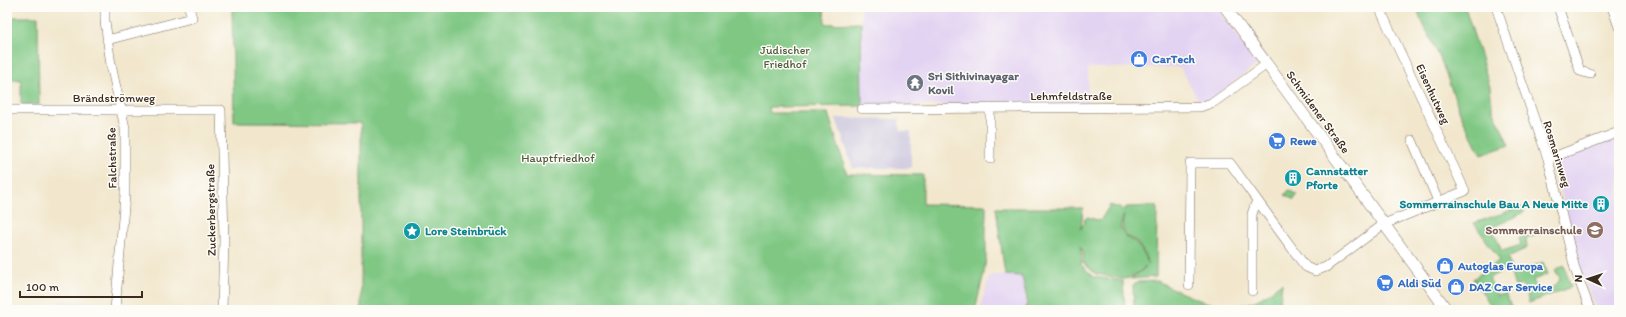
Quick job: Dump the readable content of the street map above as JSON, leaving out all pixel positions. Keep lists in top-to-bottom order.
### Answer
{
  "streets": {
    "main road": ["Schmidener Straße"],
    "street": [
      "Eisenhutweg",
      "Lehmfeldstraße",
      "Brändströmweg",
      "Rosmarinweg",
      "Falchstraße",
      "Zuckerbergstraße"
    ]
  },
  "crossings": [
    ["Lehmfeldstraße", "Schmidener Straße"],
    ["Brändströmweg", "Falchstraße"],
    ["Brändströmweg", "Zuckerbergstraße"]
  ],
  "parks": ["Jüdischer Friedhof", "Hauptfriedhof"],
  "places": {
    "shop": ["CarTech", "Autoglas Europa", "DAZ Car Service"],
    "temple": ["Sri Sithivinayagar Kovil"],
    "supermarket": ["Rewe", "Aldi Süd"],
    "building": ["Cannstatter Pforte", "Sommerrainschule Bau A Neue Mitte"],
    "school or university": ["Sommerrainschule"],
    "place": ["Lore Steinbrück"]
  },
  "scale_bar": "100 m",
  "north": "left"
}
